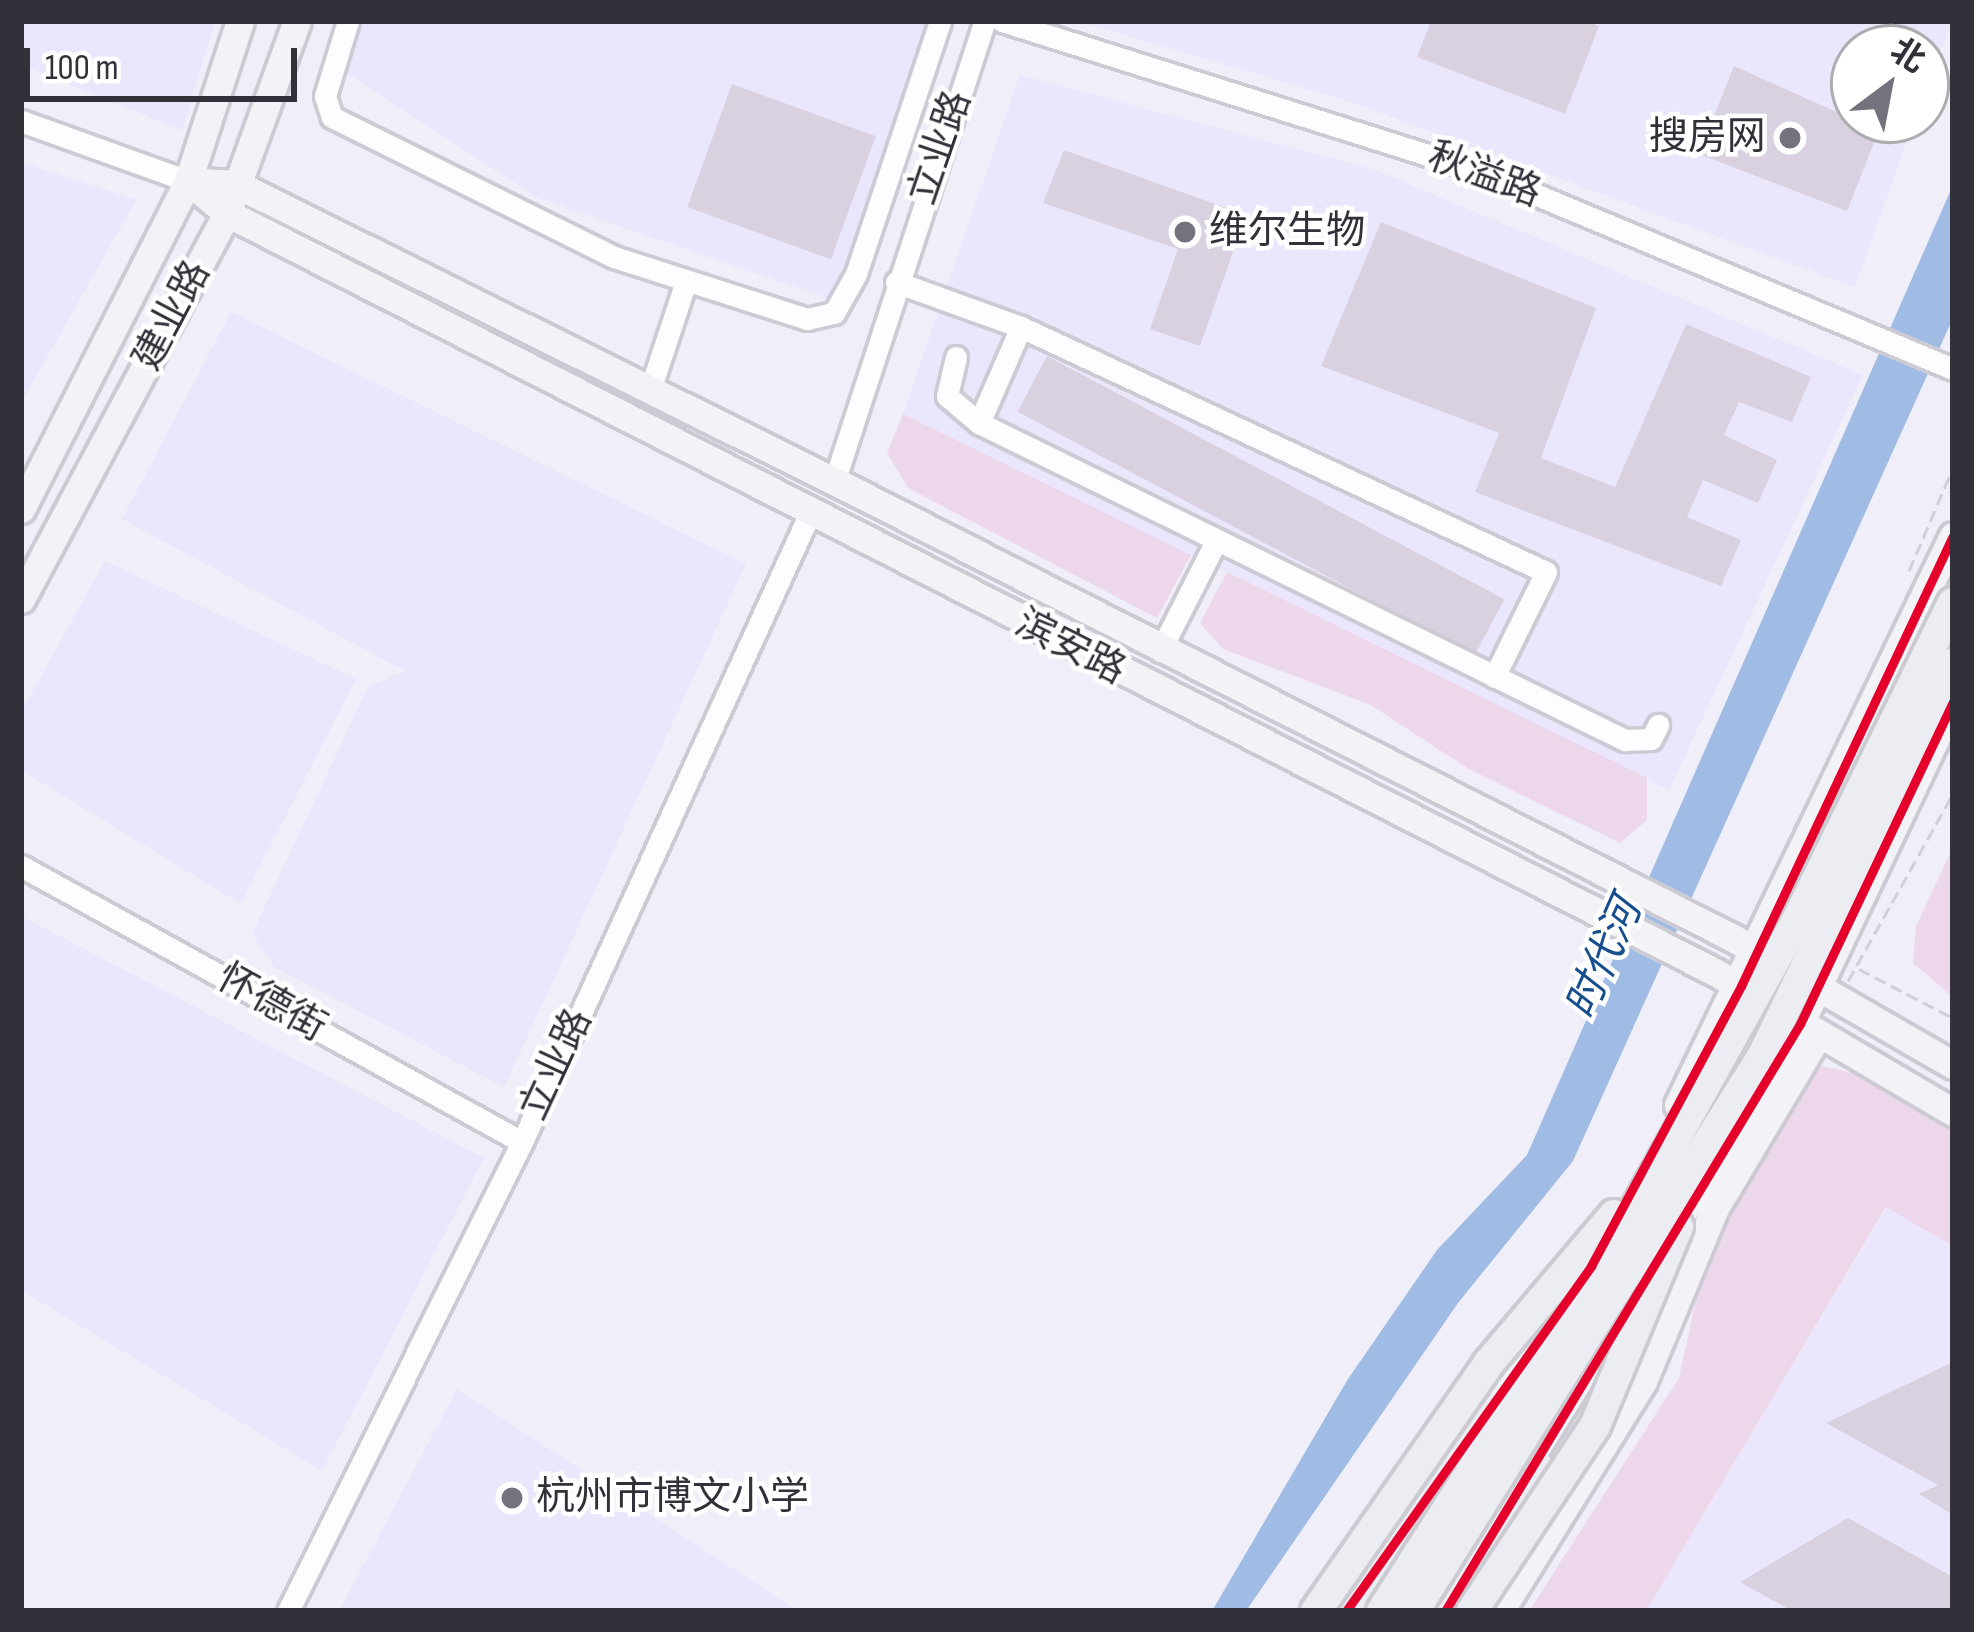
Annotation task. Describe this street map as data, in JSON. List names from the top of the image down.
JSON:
{
  "streets": {
    "main road": ["建业路", "滨安路"],
    "street": ["立业路", "秋溢路", "怀德街"]
  },
  "crossings": [
    ["立业路", "滨安路"],
    ["立业路", "怀德街"],
    ["建业路", "滨安路"]
  ],
  "water": ["时代河"],
  "places": ["搜房网", "维尔生物", "杭州市博文小学"],
  "scale_bar": "100 m",
  "north": "top right"
}
